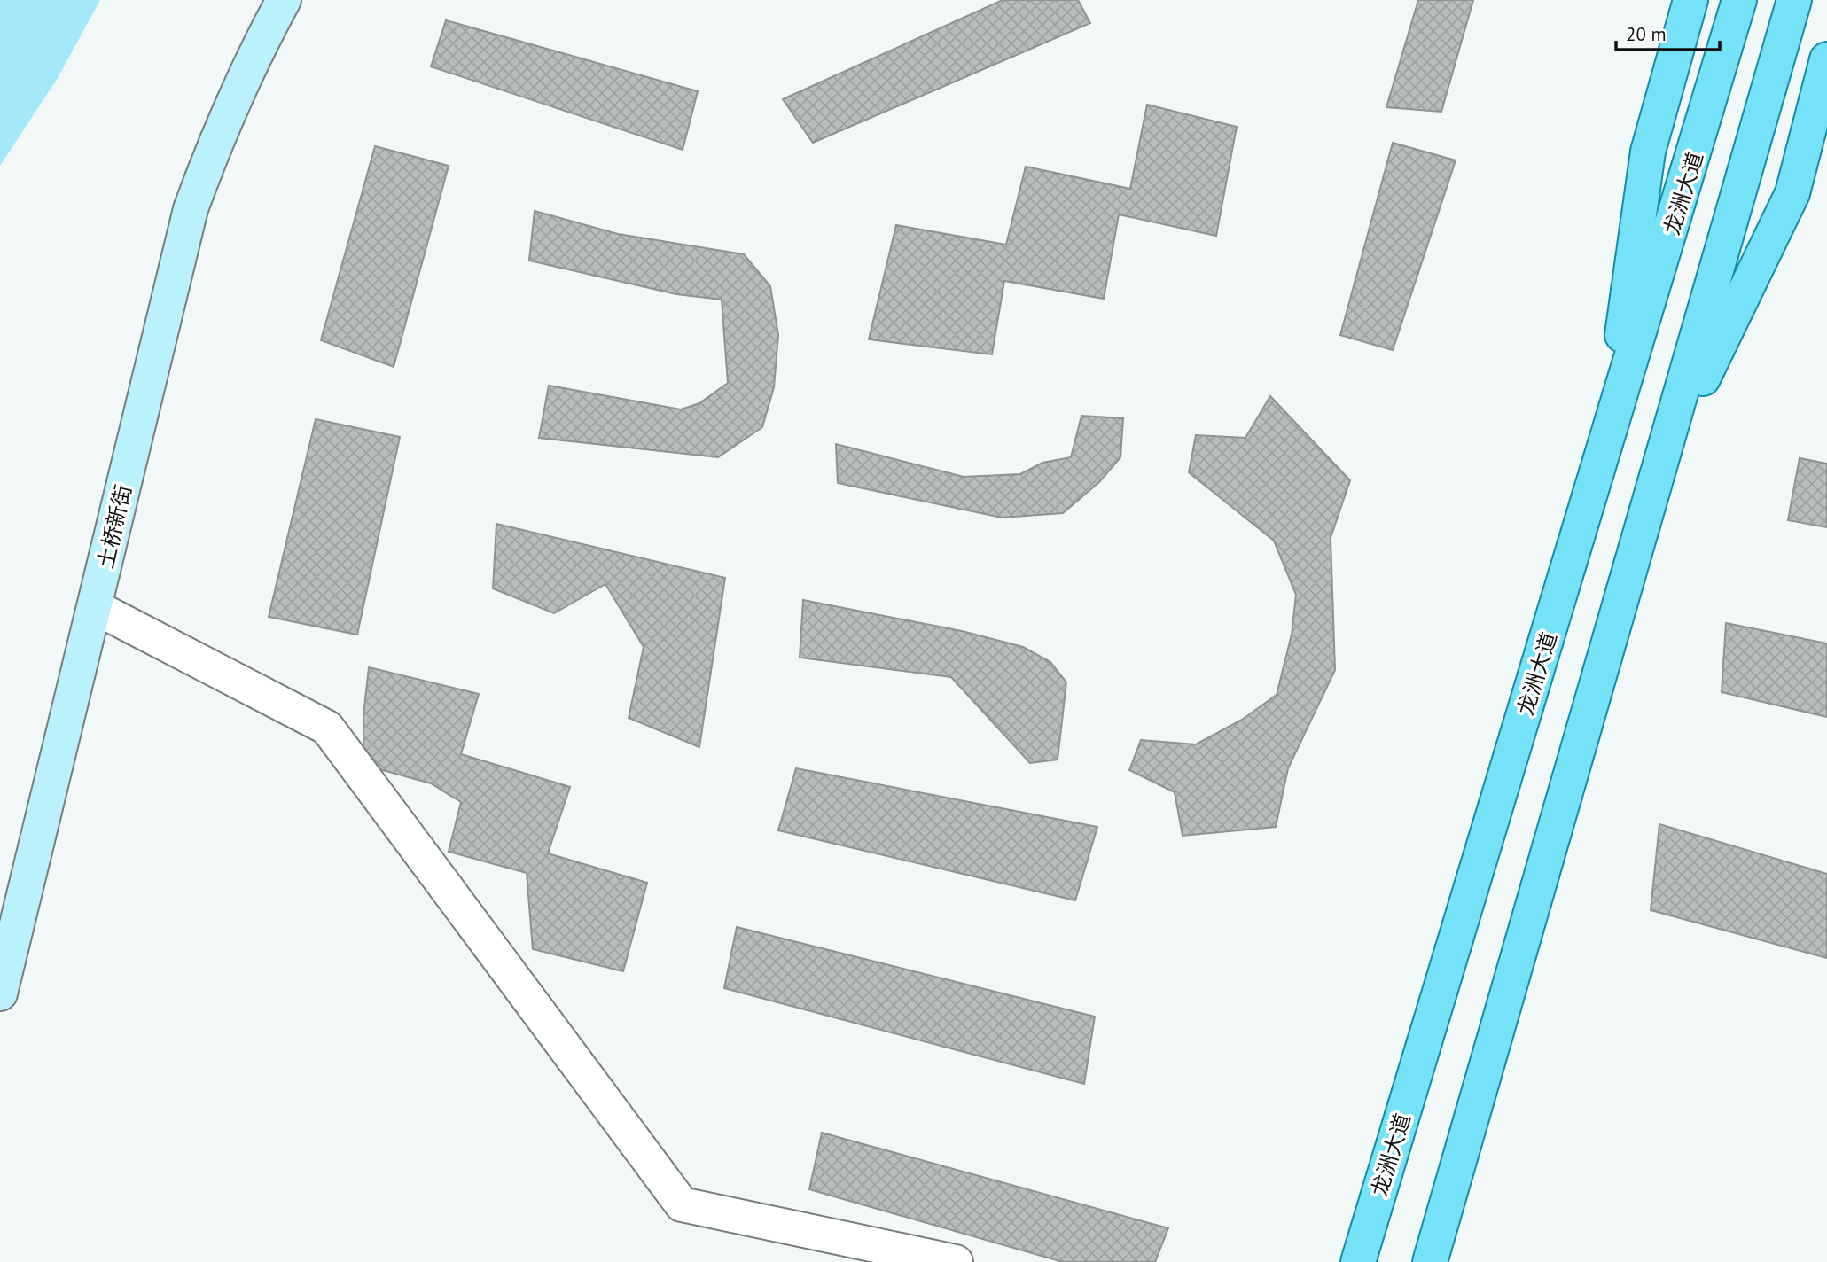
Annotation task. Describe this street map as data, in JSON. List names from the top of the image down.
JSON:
{
  "streets": {
    "main road": ["龙洲大道"],
    "street": ["土桥新街"]
  },
  "scale_bar": "20 m"
}
